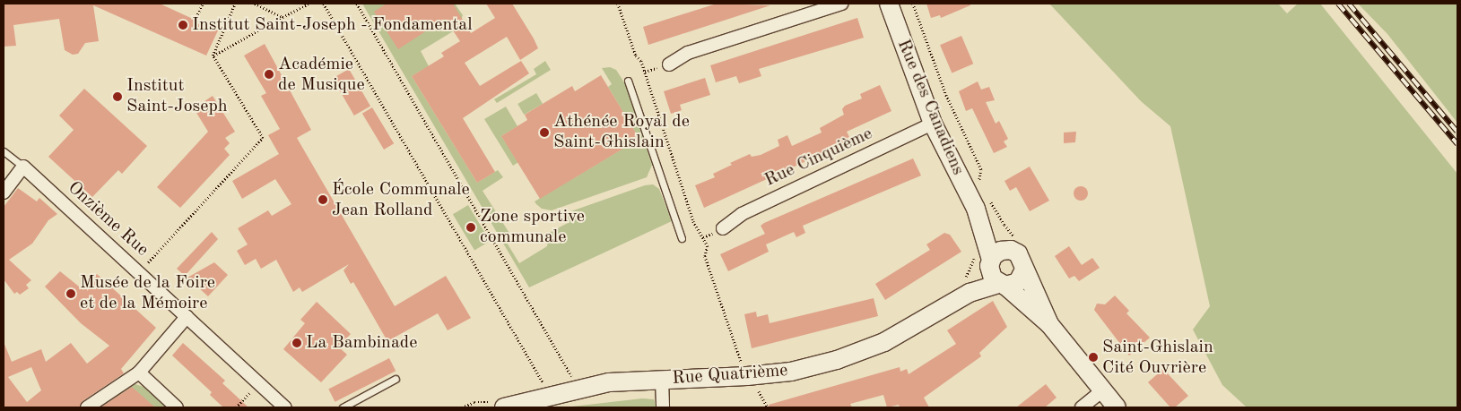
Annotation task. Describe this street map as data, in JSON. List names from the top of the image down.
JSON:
{
  "streets": {
    "street": [
      "Rue des Canadiens",
      "Rue Cinquième",
      "Onzième Rue",
      "Rue Quatrième"
    ]
  },
  "crossings": [
    ["Rue des Canadiens", "Rue Cinquième"],
    ["Rue des Canadiens", "Rue Quatrième"]
  ],
  "places": [
    "Institut Saint-Joseph - Fondamental",
    "Académie de Musique",
    "Institut Saint-Joseph",
    "Athénée Royal de Saint-Ghislain",
    "École Communale Jean Rolland",
    "Zone sportive communale",
    "Musée de la Foire et de la Mémoire",
    "La Bambinade",
    "Saint-Ghislain Cité Ouvrière"
  ]
}
